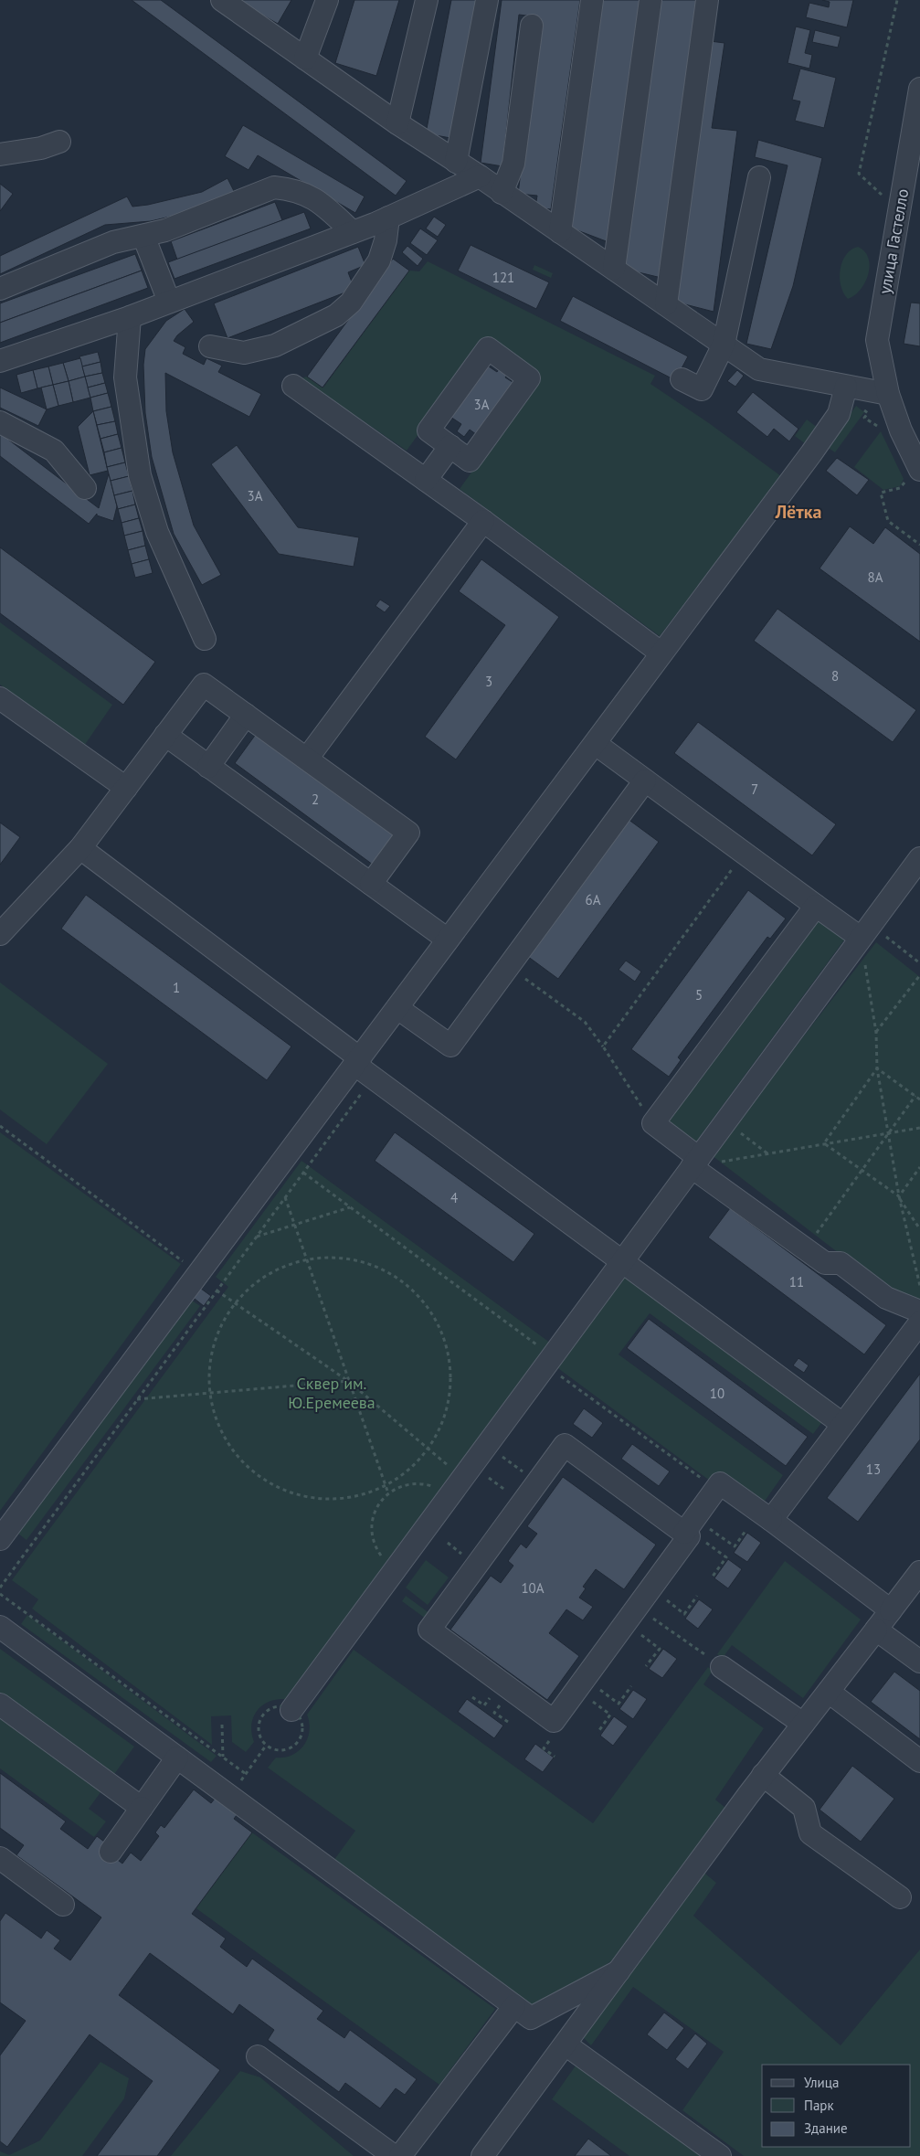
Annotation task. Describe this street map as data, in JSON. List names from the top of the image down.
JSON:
{
  "streets": {
    "street": ["улица Гастелло"]
  },
  "districts": ["Лётка"],
  "parks": ["Сквер им. Ю.Еремеева"],
  "house_numbers": [
    "121",
    "3А",
    "3А",
    "8А",
    "8",
    "3",
    "7",
    "2",
    "6А",
    "1",
    "5",
    "4",
    "11",
    "10",
    "13",
    "10А"
  ],
  "legend": ["Улица", "Парк", "Здание"]
}
